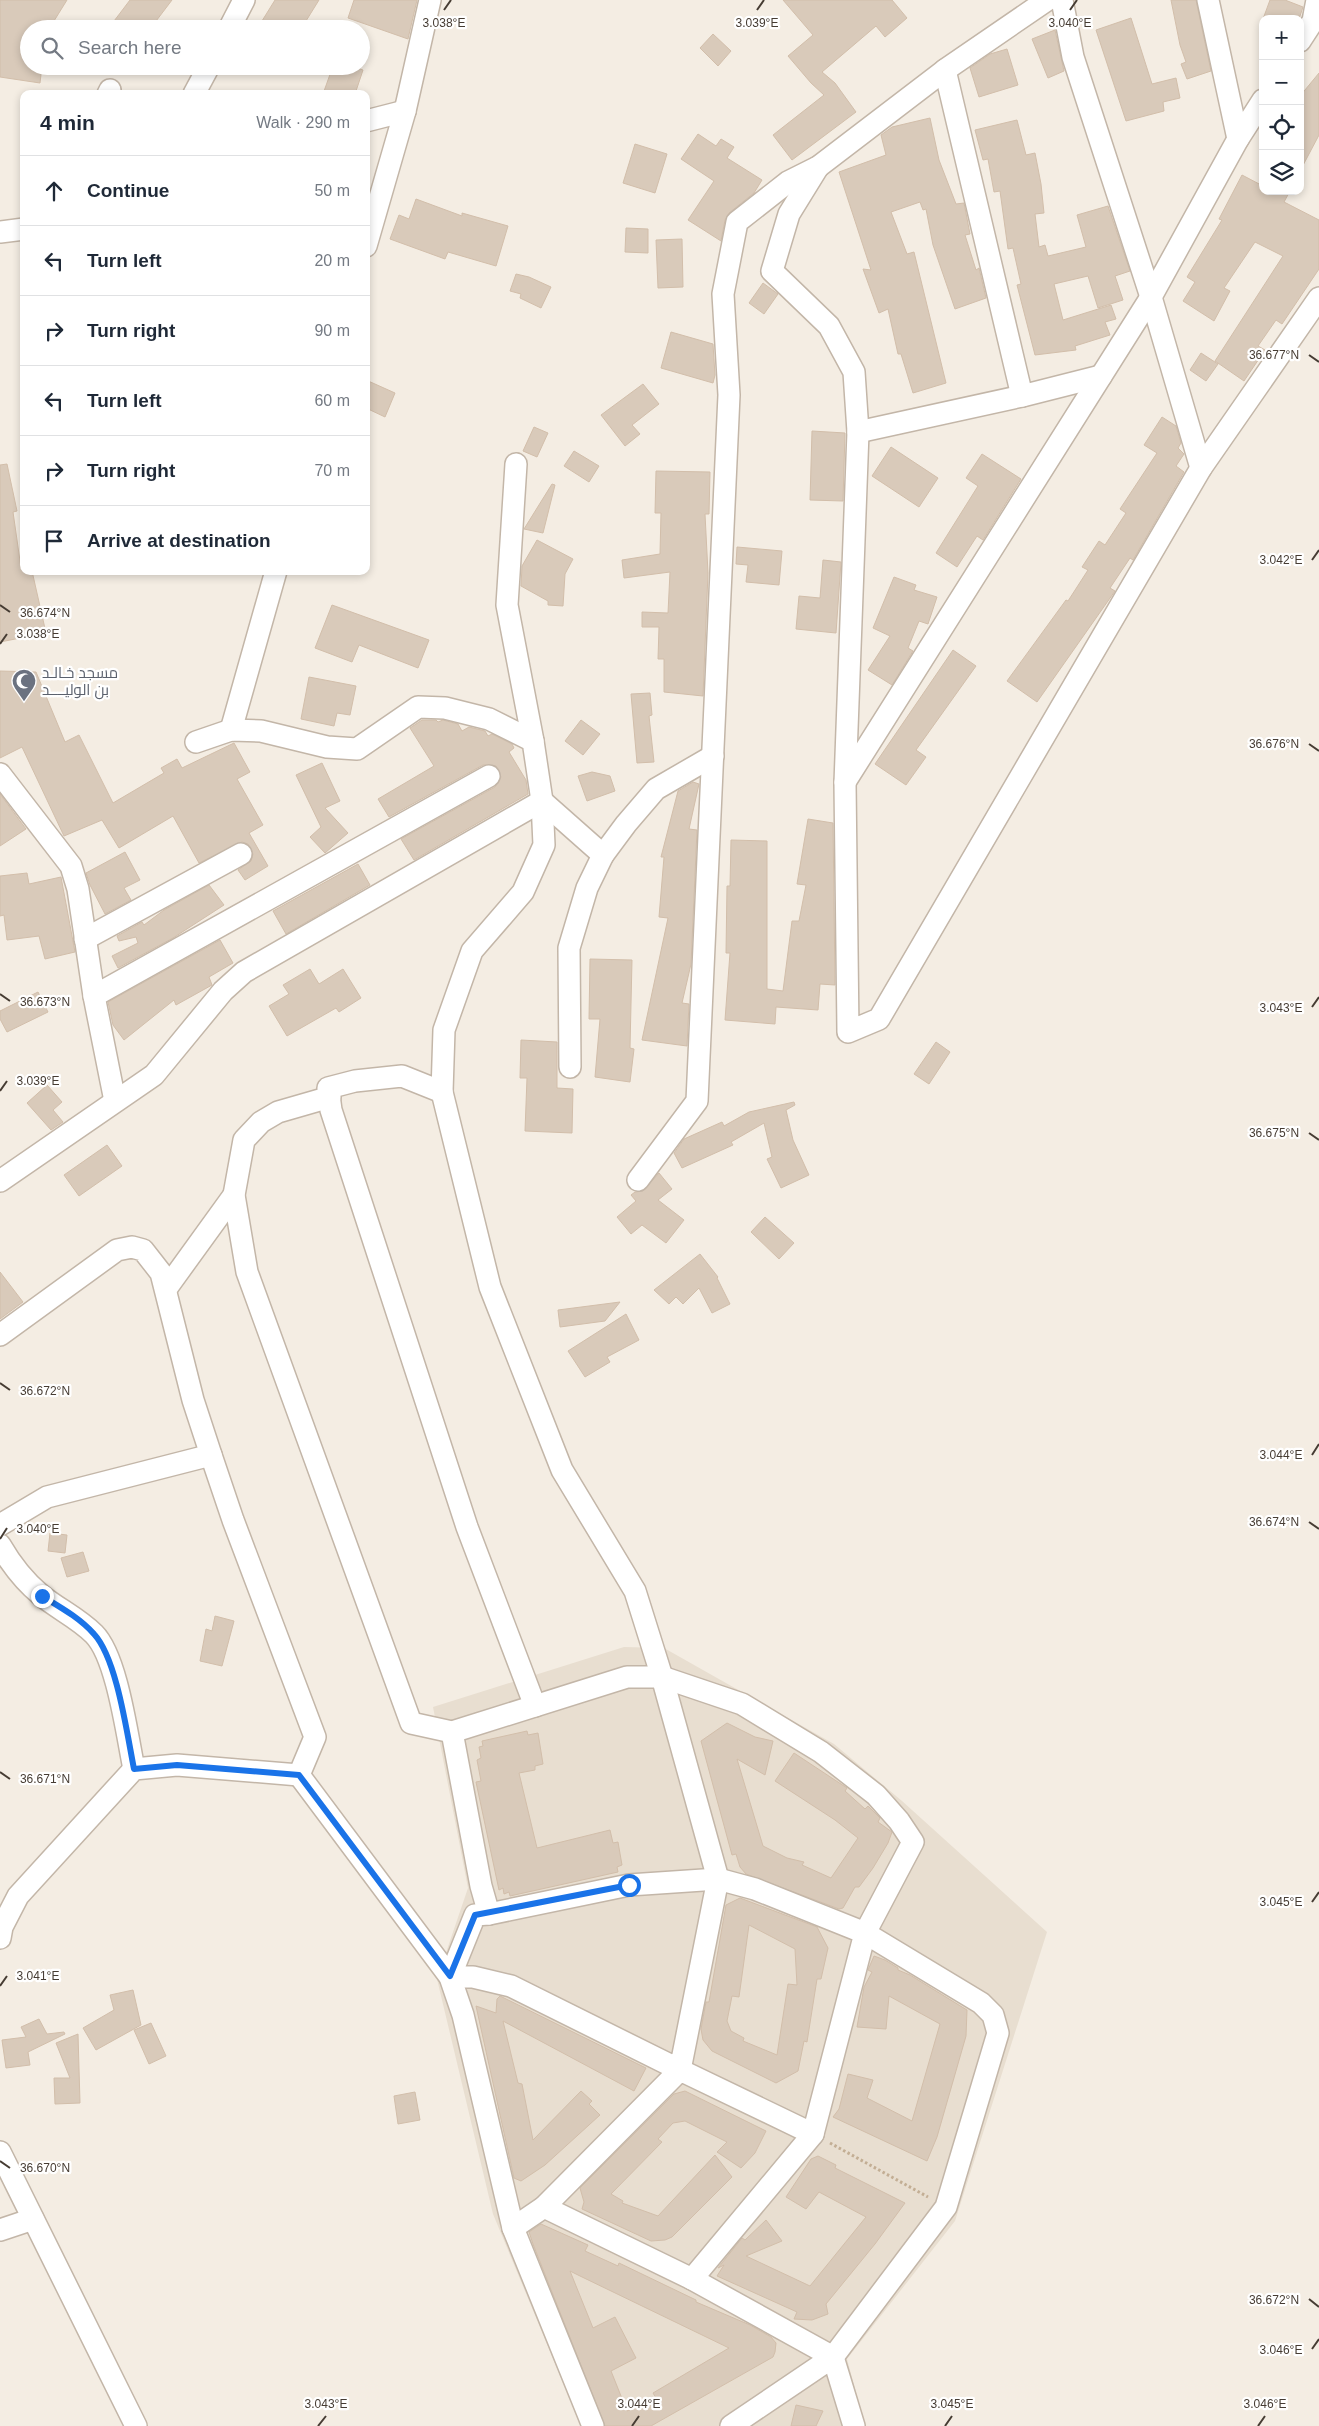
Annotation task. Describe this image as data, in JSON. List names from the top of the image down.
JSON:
{
  "places": {
    "mosque": ["مسجد خـالـد بن الوليــــد"]
  },
  "page": {
    "map_buttons": ["+", "−"],
    "search": "Search here",
    "heading": ["4 min", "Walk · 290 m"],
    "list": [
      ["Continue", "50 m"],
      ["Turn left", "20 m"],
      ["Turn right", "90 m"],
      ["Turn left", "60 m"],
      ["Turn right", "70 m"],
      "Arrive at destination"
    ]
  },
  "coordinates": [
    "3.038°E",
    "3.039°E",
    "3.040°E",
    "36.677°N",
    "3.042°E",
    "36.674°N",
    "36.676°N",
    "36.673°N",
    "3.043°E",
    "36.675°N",
    "36.672°N",
    "3.044°E",
    "36.671°N",
    "3.045°E",
    "3.041°E",
    "36.670°N",
    "3.046°E"
  ]
}
